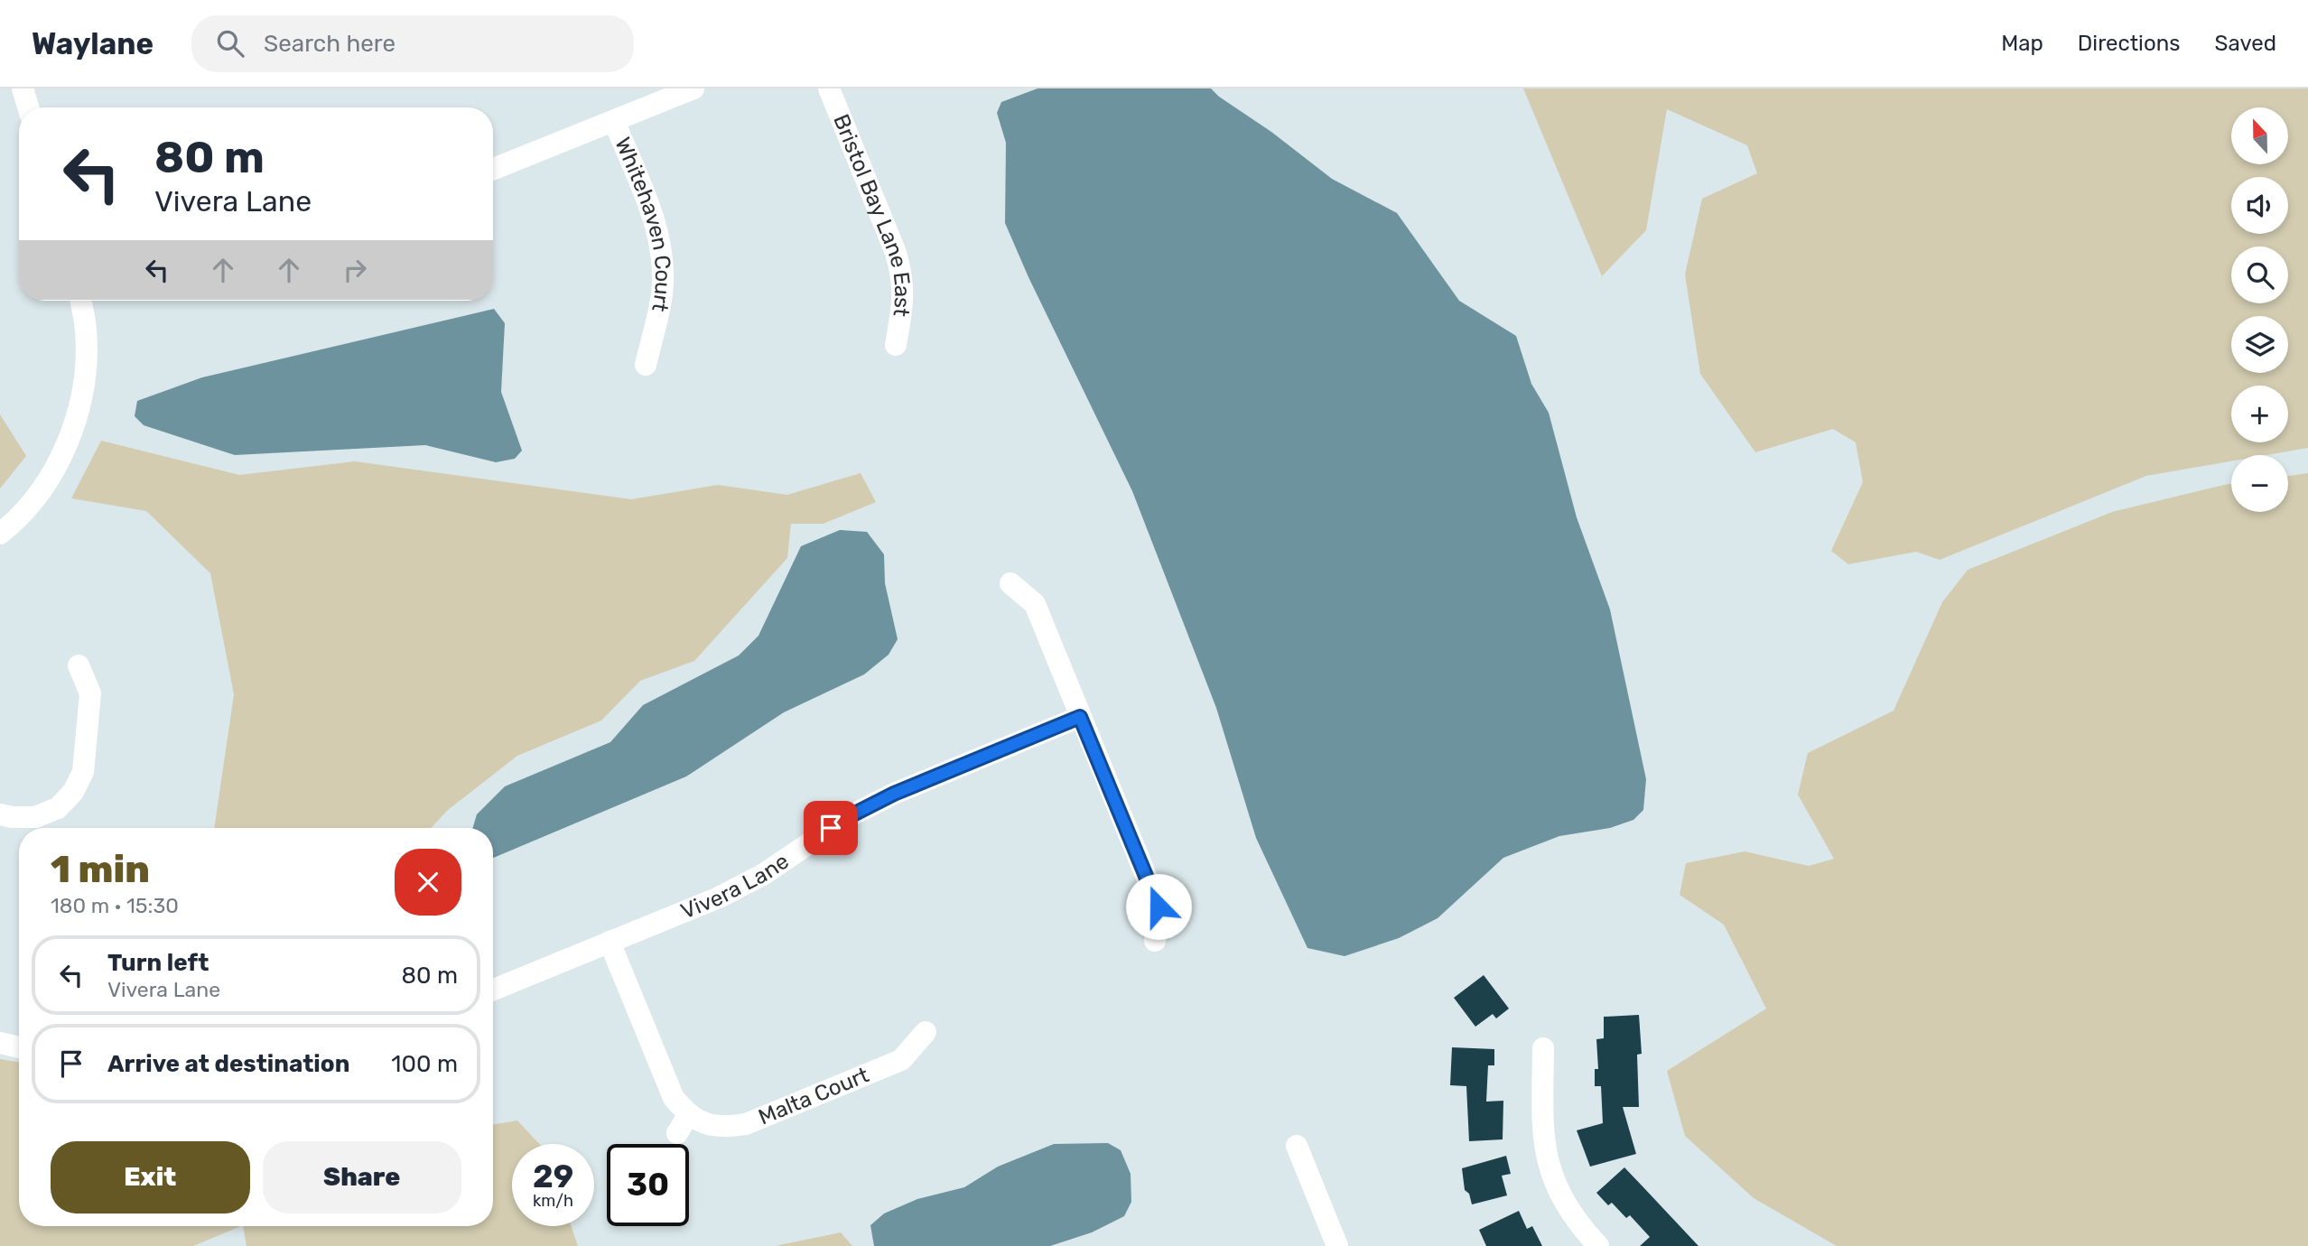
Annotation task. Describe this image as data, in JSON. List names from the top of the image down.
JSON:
{
  "streets": {
    "street": [
      "Bristol Bay Lane East",
      "Whitehaven Court",
      "Vivera Lane",
      "Malta Court"
    ]
  },
  "crossings": [
    ["Vivera Lane", "Malta Court"]
  ],
  "north": "top",
  "page": {
    "header": "Waylane",
    "search": "Search here",
    "nav": ["Map", "Directions", "Saved"],
    "map_buttons": ["+", "−"],
    "turn": ["80 m", "Vivera Lane"],
    "heading": ["1 min", "180 m · 15:30"],
    "list": [
      {
        "name": "Turn left",
        "note": "Vivera Lane",
        "value": "80 m"
      },
      {
        "name": "Arrive at destination",
        "value": "100 m"
      }
    ],
    "buttons": ["Exit", "Share"],
    "speed": "29 km/h",
    "limit": "30"
  }
}
